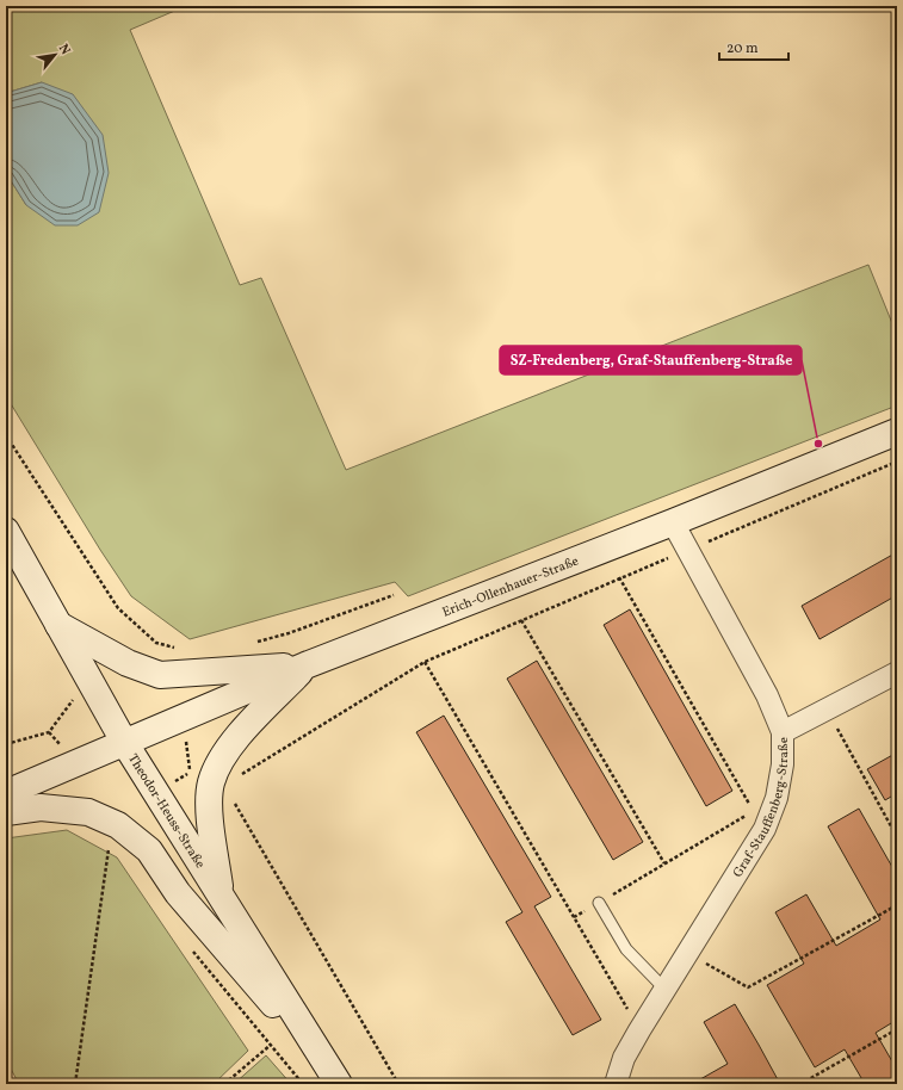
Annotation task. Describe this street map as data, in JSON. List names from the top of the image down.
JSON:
{
  "streets": {
    "street": ["Erich-Ollenhauer-Straße", "Graf-Stauffenberg-Straße", "Theodor-Heuss-Straße"]
  },
  "crossings": [
    ["Erich-Ollenhauer-Straße", "Graf-Stauffenberg-Straße"],
    ["Erich-Ollenhauer-Straße", "Theodor-Heuss-Straße"]
  ],
  "places": ["SZ-Fredenberg, Graf-Stauffenberg-Straße"],
  "scale_bar": "20 m",
  "north": "top right"
}
